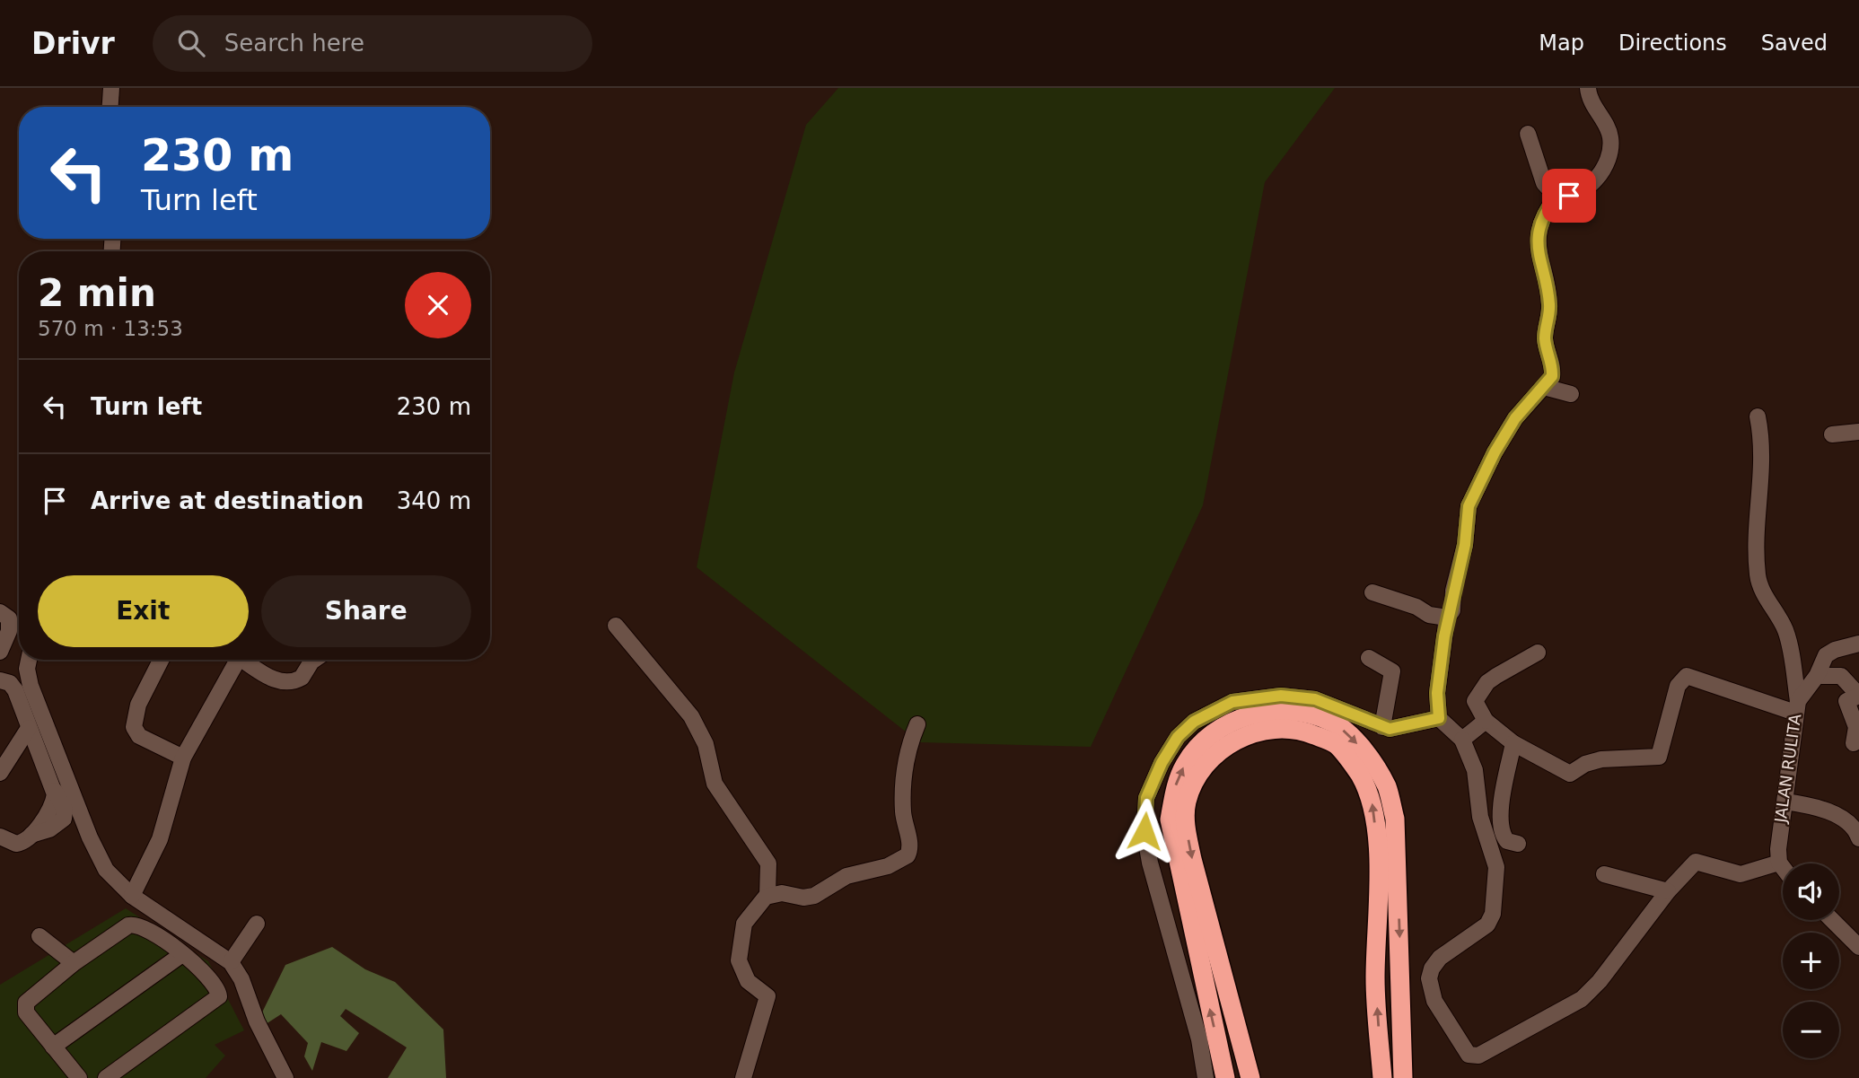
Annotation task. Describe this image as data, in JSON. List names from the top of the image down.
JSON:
{
  "streets": {
    "street": ["JALAN RULITA"]
  },
  "page": {
    "header": "Drivr",
    "search": "Search here",
    "nav": ["Map", "Directions", "Saved"],
    "turn": ["230 m", "Turn left"],
    "heading": ["2 min", "570 m · 13:53"],
    "list": [
      {
        "name": "Turn left",
        "value": "230 m"
      },
      {
        "name": "Arrive at destination",
        "value": "340 m"
      }
    ],
    "buttons": ["Exit", "Share"],
    "map_buttons": ["+", "−"]
  }
}
